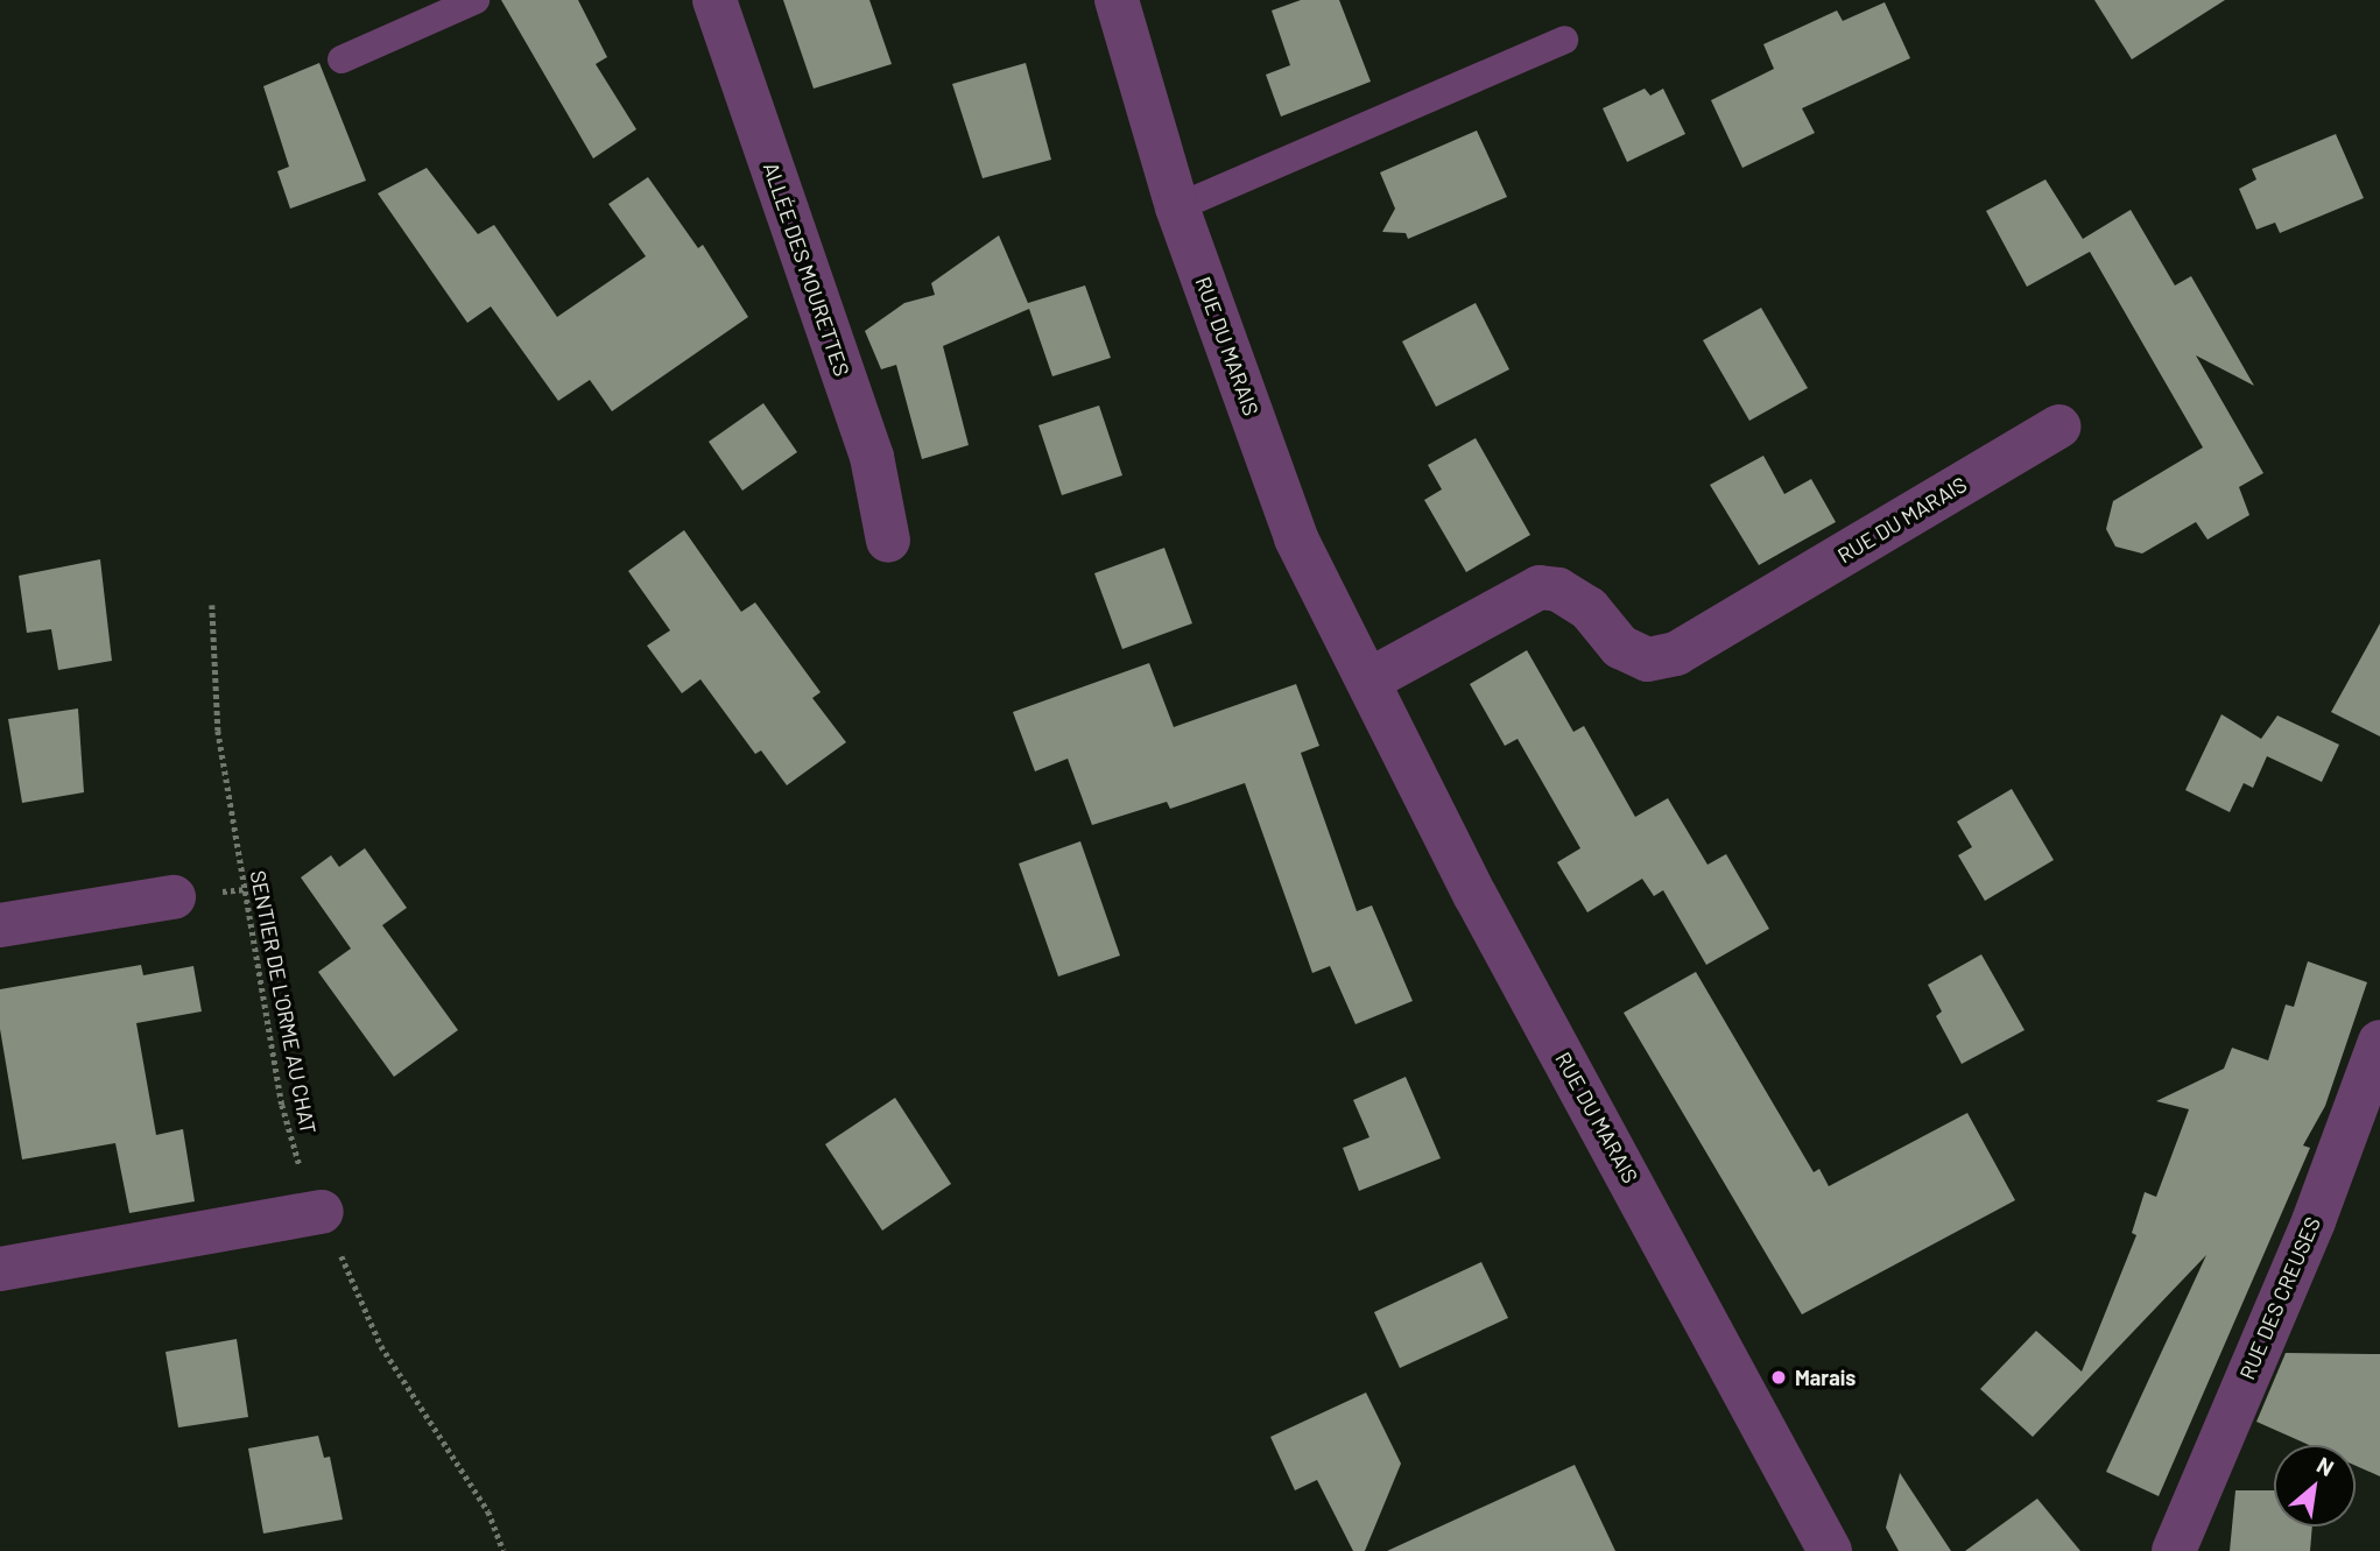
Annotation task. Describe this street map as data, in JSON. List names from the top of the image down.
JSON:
{
  "streets": {
    "street": ["ALLÉE DES MOURETTES", "RUE DU MARAIS", "RUE DES CREUSES"],
    "path": ["SENTIER DE L'ORME AU CHAT"]
  },
  "places": ["Marais"],
  "north": "top right"
}
